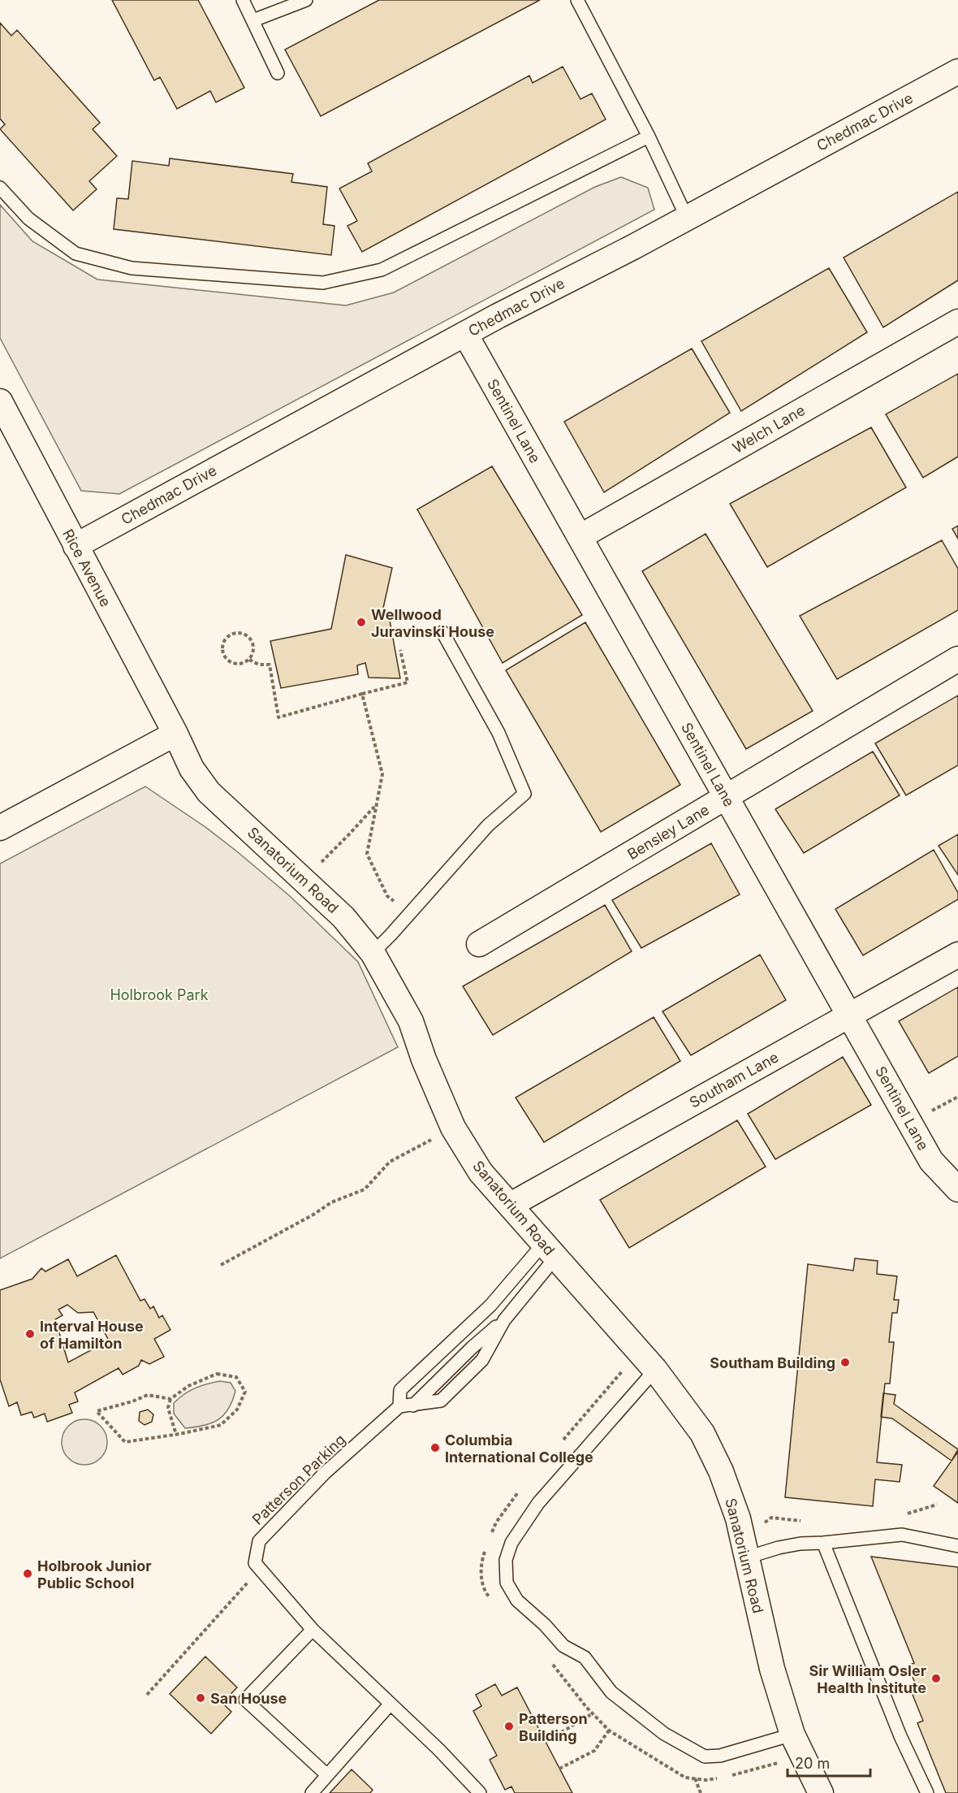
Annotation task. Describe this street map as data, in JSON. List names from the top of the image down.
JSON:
{
  "streets": {
    "street": [
      "Chedmac Drive",
      "Sentinel Lane",
      "Welch Lane",
      "Rice Avenue",
      "Bensley Lane",
      "Sanatorium Road",
      "Southam Lane"
    ],
    "lane": ["Patterson Parking"]
  },
  "crossings": [
    ["Chedmac Drive", "Sentinel Lane"],
    ["Chedmac Drive", "Rice Avenue"],
    ["Sentinel Lane", "Welch Lane"],
    ["Sentinel Lane", "Bensley Lane"],
    ["Sentinel Lane", "Southam Lane"],
    ["Rice Avenue", "Sanatorium Road"],
    ["Sanatorium Road", "Southam Lane"]
  ],
  "parks": ["Holbrook Park"],
  "places": [
    "Wellwood Juravinski House",
    "Interval House of Hamilton",
    "Southam Building",
    "Columbia International College",
    "Holbrook Junior Public School",
    "Sir William Osler Health Institute",
    "San House",
    "Patterson Building"
  ],
  "scale_bar": "20 m"
}
